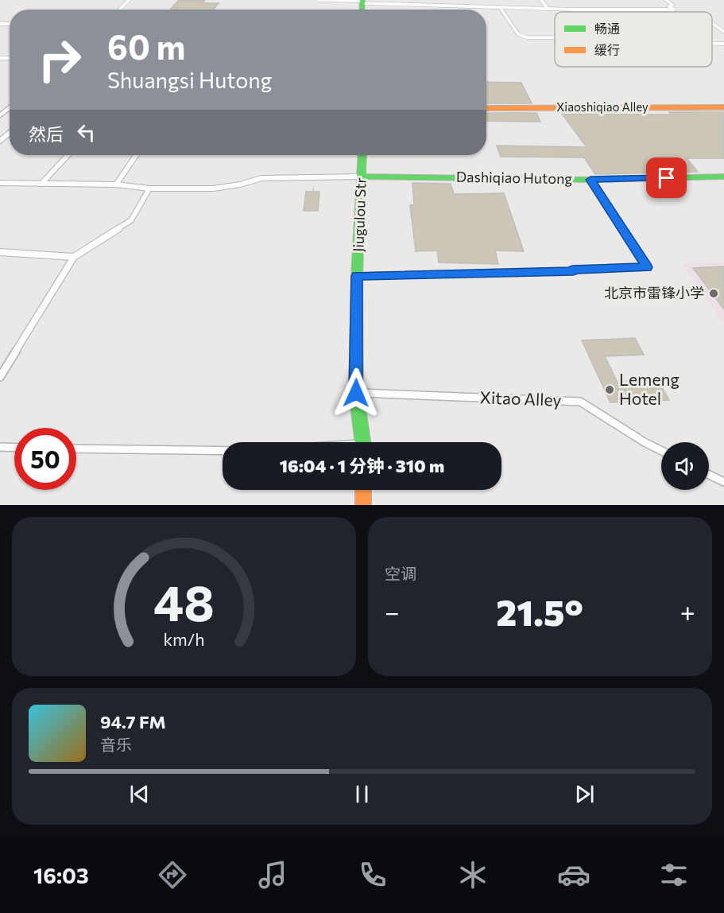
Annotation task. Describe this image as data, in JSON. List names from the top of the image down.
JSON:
{
  "streets": {
    "street": ["Xiaoshiqiao Alley", "Dashiqiao Hutong", "Jiugulou Str"],
    "lane": ["Xitao Alley"]
  },
  "crossings": [
    ["Dashiqiao Hutong", "Jiugulou Str"],
    ["Jiugulou Str", "Xitao Alley"]
  ],
  "places": ["北京市雷锋小学", "Lemeng Hotel"],
  "legend": ["畅通", "缓行"],
  "page": {
    "turn": ["60 m", "Shuangsi Hutong"],
    "then": "然后",
    "limit": "50",
    "trip": "16:04 · 1 分钟 · 310 m",
    "tile": "空调",
    "heat": ["−", "21.5°", "+"],
    "song": ["94.7 FM", "音乐"],
    "tabs": "16:03",
    "gauge": ["48", "km/h"]
  }
}
